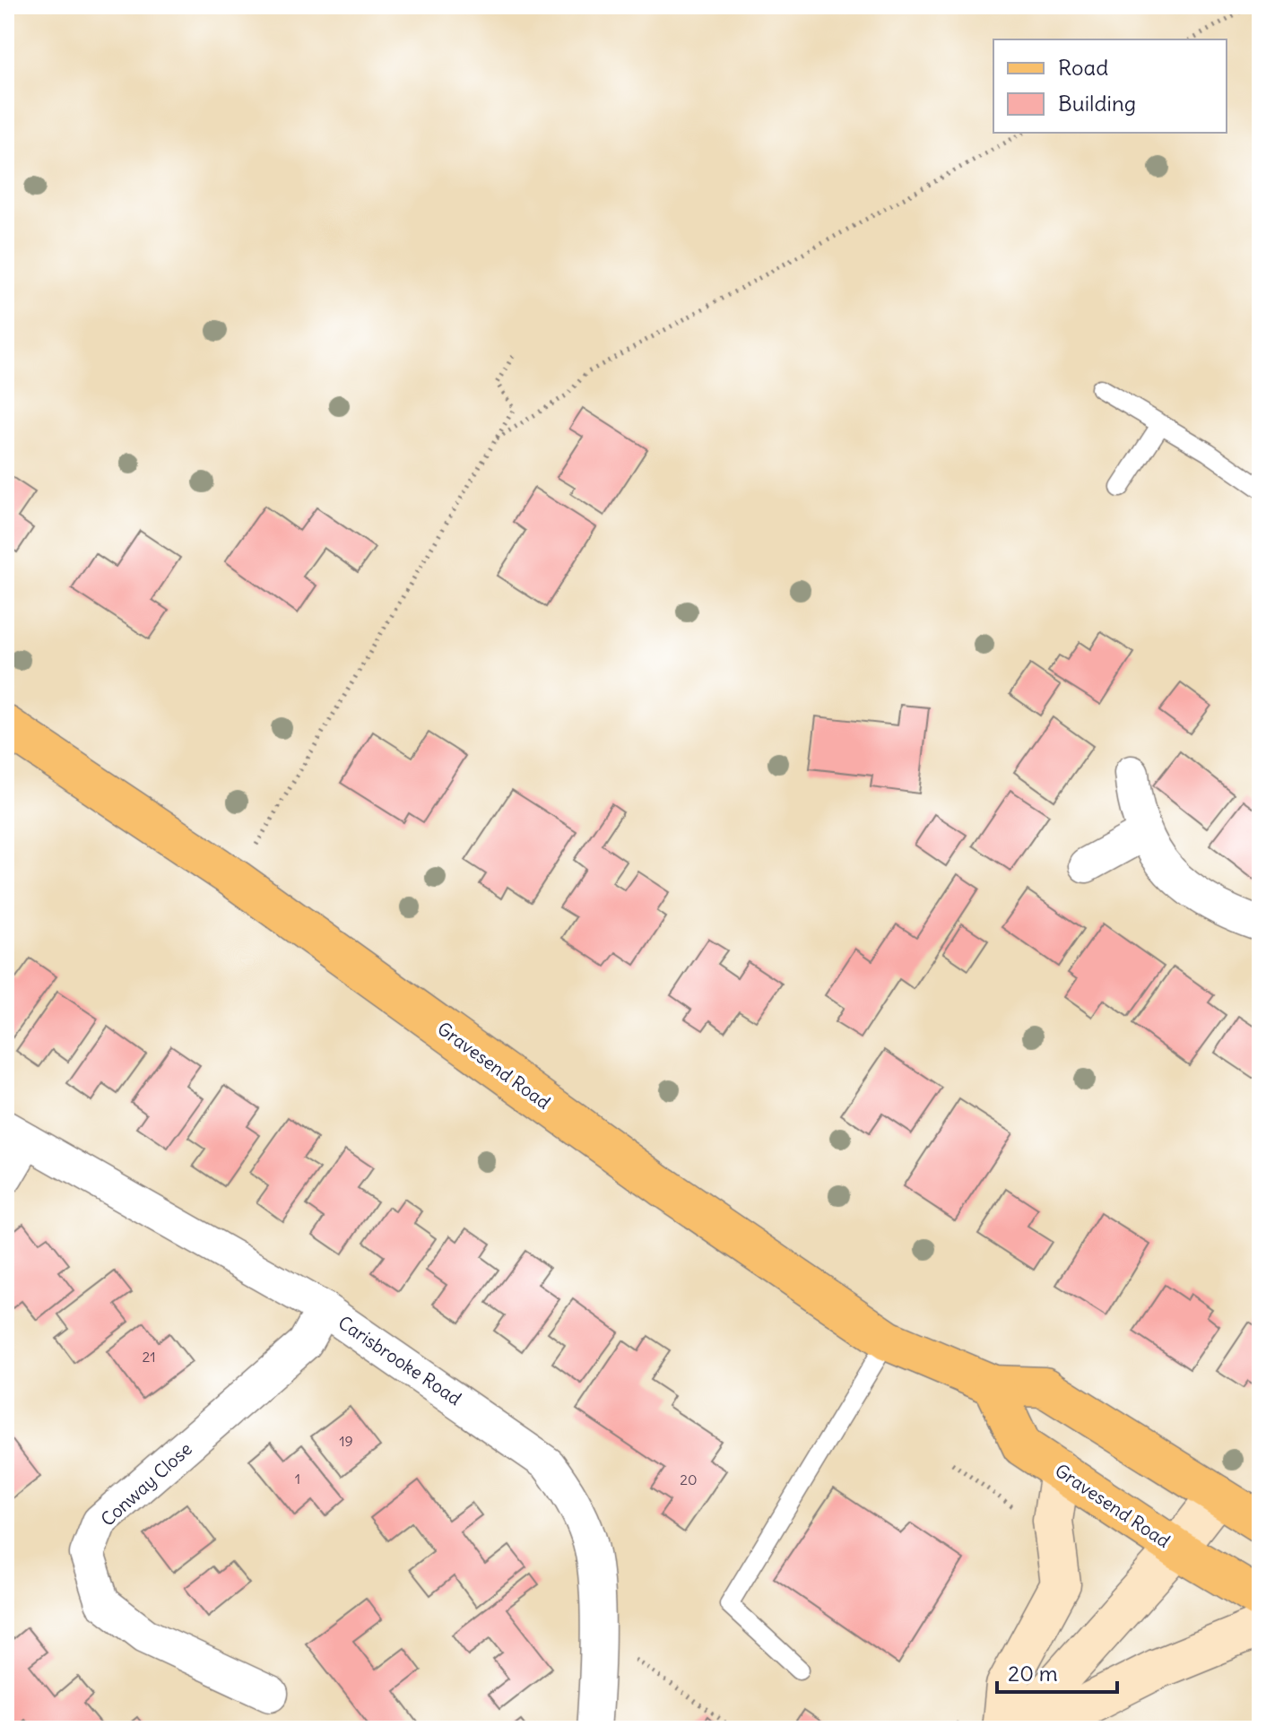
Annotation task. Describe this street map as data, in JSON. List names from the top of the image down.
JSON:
{
  "streets": {
    "main road": ["Gravesend Road"],
    "street": ["Carisbrooke Road", "Conway Close"]
  },
  "crossings": [
    ["Carisbrooke Road", "Conway Close"]
  ],
  "house_numbers": [
    "21",
    "19",
    "1",
    "20"
  ],
  "legend": ["Road", "Building"],
  "scale_bar": "20 m"
}
